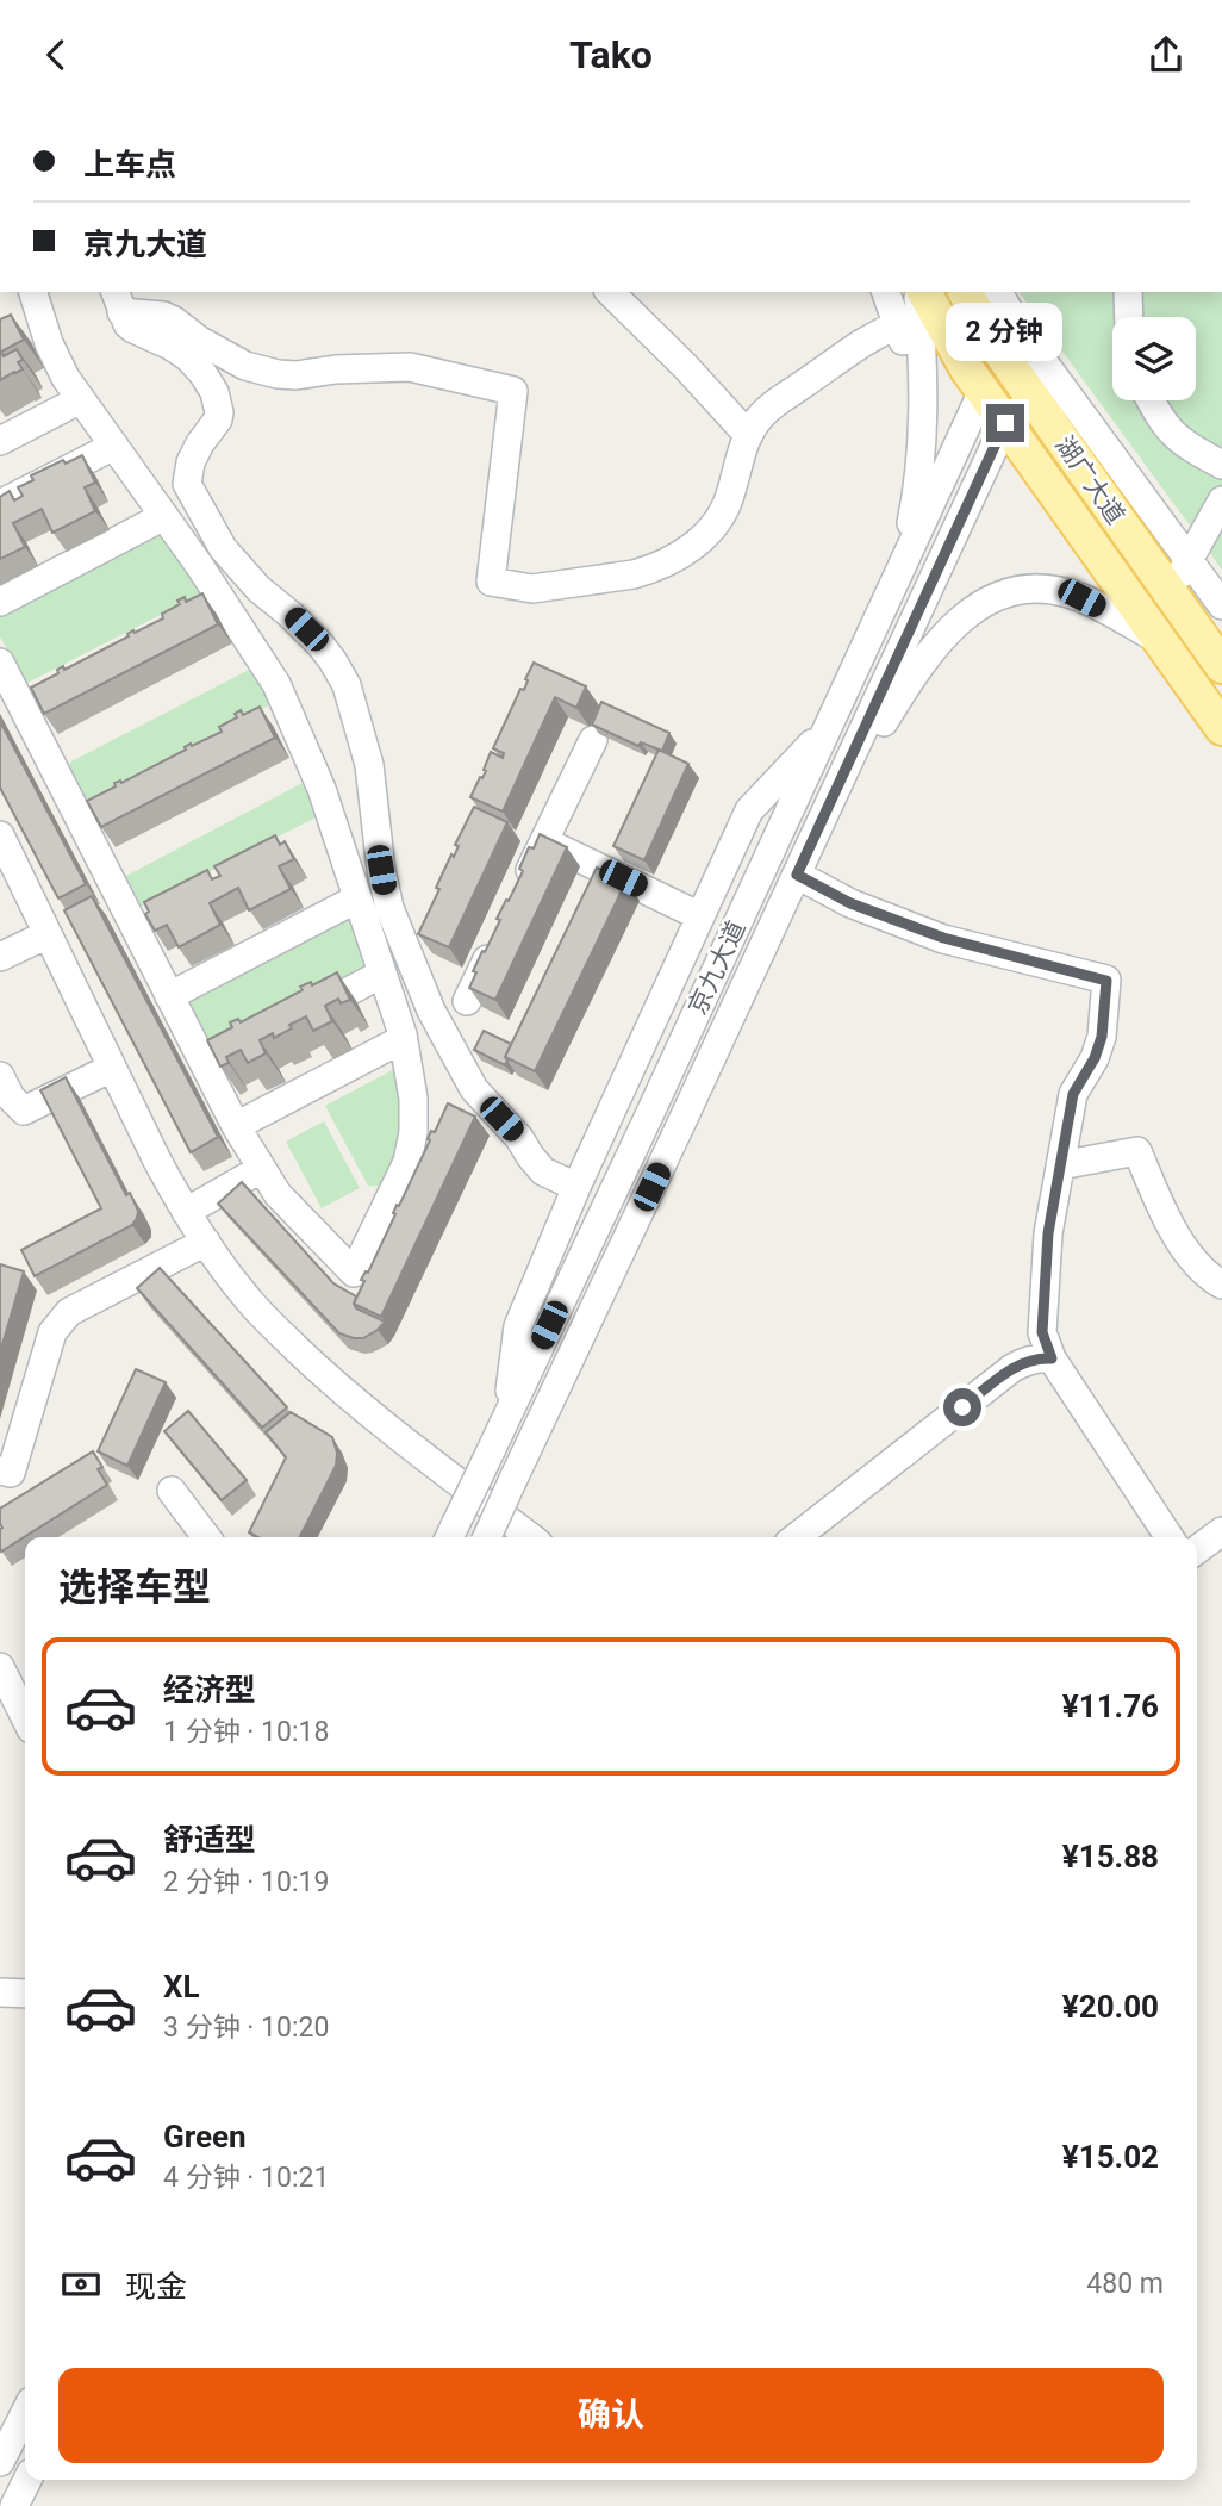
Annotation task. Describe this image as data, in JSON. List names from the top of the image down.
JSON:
{
  "streets": {
    "main road": ["湖广大道"],
    "street": ["京九大道"]
  },
  "crossings": [
    ["湖广大道", "京九大道"]
  ],
  "page": {
    "header": "Tako",
    "banner": ["上车点", "京九大道"],
    "bubble": "2 分钟",
    "heading": "选择车型",
    "list": [
      {
        "name": "经济型",
        "note": "1 分钟 · 10:18",
        "value": "¥11.76"
      },
      {
        "name": "舒适型",
        "note": "2 分钟 · 10:19",
        "value": "¥15.88"
      },
      {
        "name": "XL",
        "note": "3 分钟 · 10:20",
        "value": "¥20.00"
      },
      {
        "name": "Green",
        "note": "4 分钟 · 10:21",
        "value": "¥15.02"
      }
    ],
    "pay": ["现金", "480 m"],
    "buttons": "确认"
  }
}
